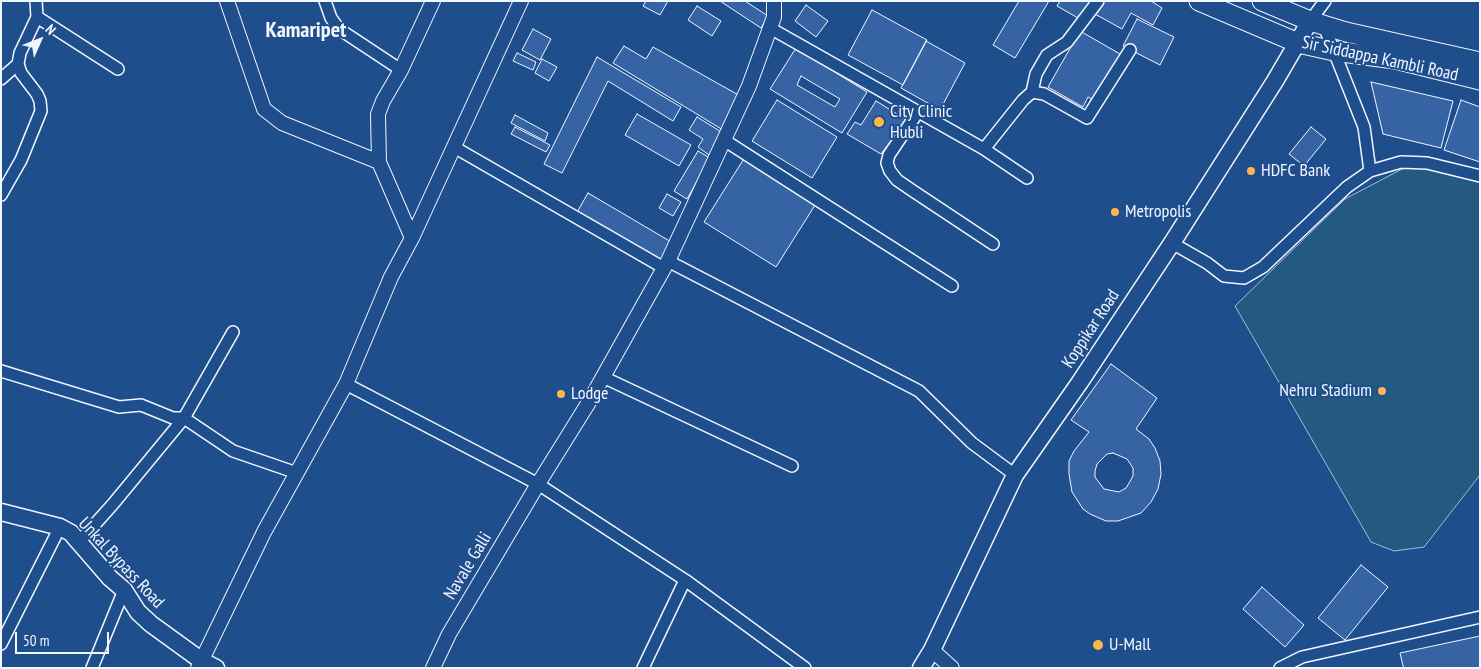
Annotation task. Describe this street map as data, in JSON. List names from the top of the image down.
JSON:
{
  "streets": {
    "highway": ["Sir Siddappa Kambli Road"],
    "main road": ["Koppikar Road", "Unkal Bypass Road"],
    "street": ["Navale Galli"]
  },
  "crossings": [
    ["Sir Siddappa Kambli Road", "Koppikar Road"]
  ],
  "districts": ["Kamaripet"],
  "places": [
    "City Clinic Hubli",
    "HDFC Bank",
    "Metropolis",
    "Nehru Stadium",
    "Lodge",
    "U-Mall"
  ],
  "scale_bar": "50 m",
  "north": "top right"
}
